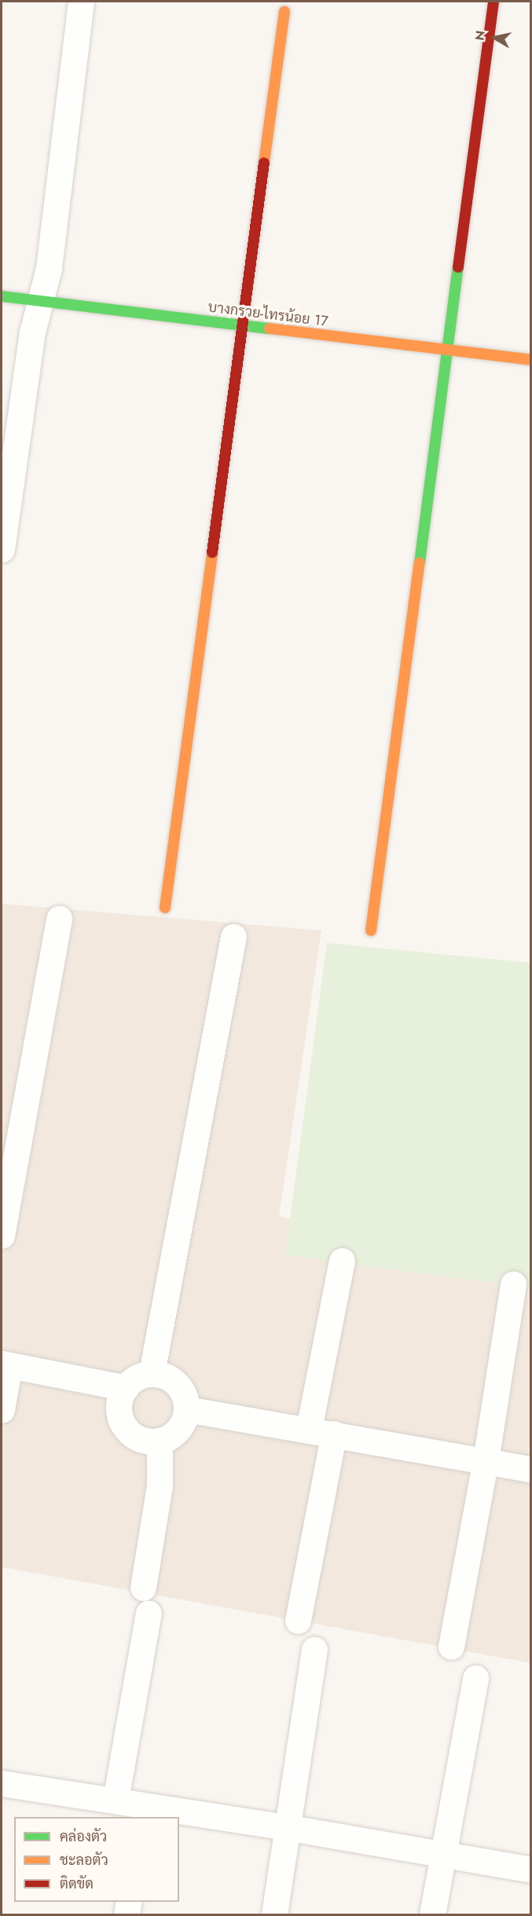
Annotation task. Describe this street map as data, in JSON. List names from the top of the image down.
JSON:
{
  "streets": {
    "street": ["บางกรวย-ไทรน้อย 17"]
  },
  "legend": ["คล่องตัว", "ชะลอตัว", "ติดขัด"],
  "north": "left"
}
